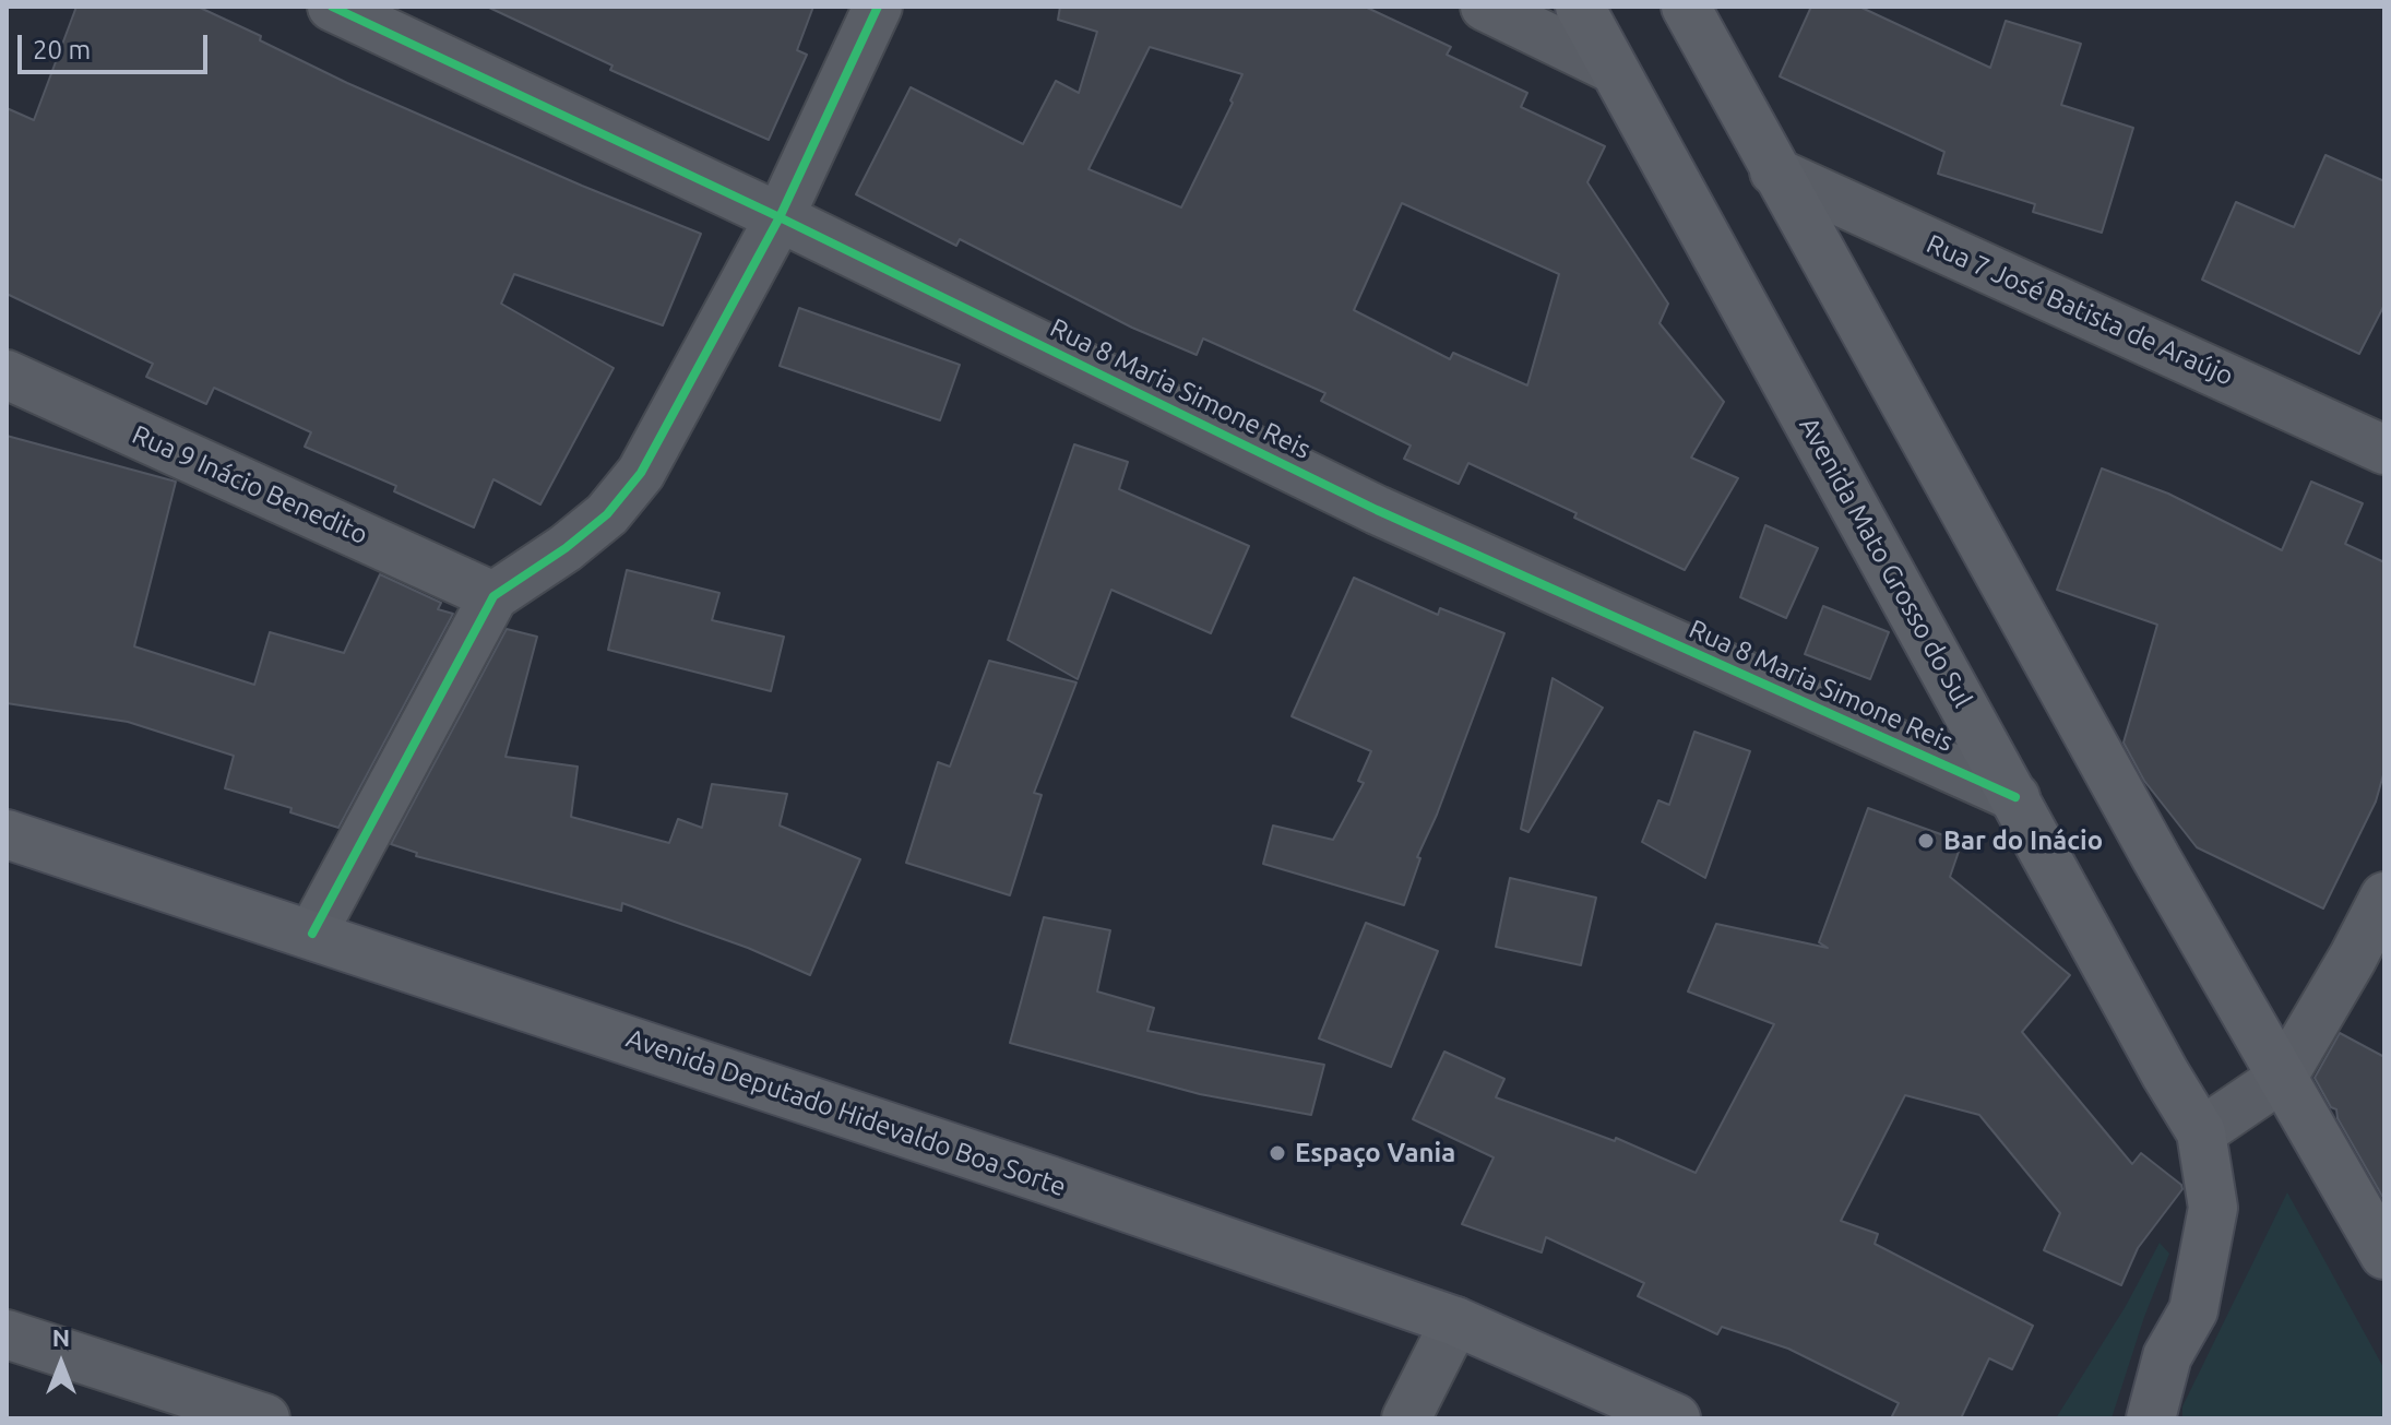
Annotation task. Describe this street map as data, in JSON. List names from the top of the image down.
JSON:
{
  "streets": {
    "main road": ["Avenida Mato Grosso do Sul", "Avenida Deputado Hidevaldo Boa Sorte"],
    "street": ["Rua 7 José Batista de Araújo", "Rua 8 Maria Simone Reis", "Rua 9 Inácio Benedito"]
  },
  "crossings": [
    ["Rua 8 Maria Simone Reis", "Avenida Mato Grosso do Sul"]
  ],
  "places": ["Bar do Inácio", "Espaço Vania"],
  "scale_bar": "20 m",
  "north": "top"
}
